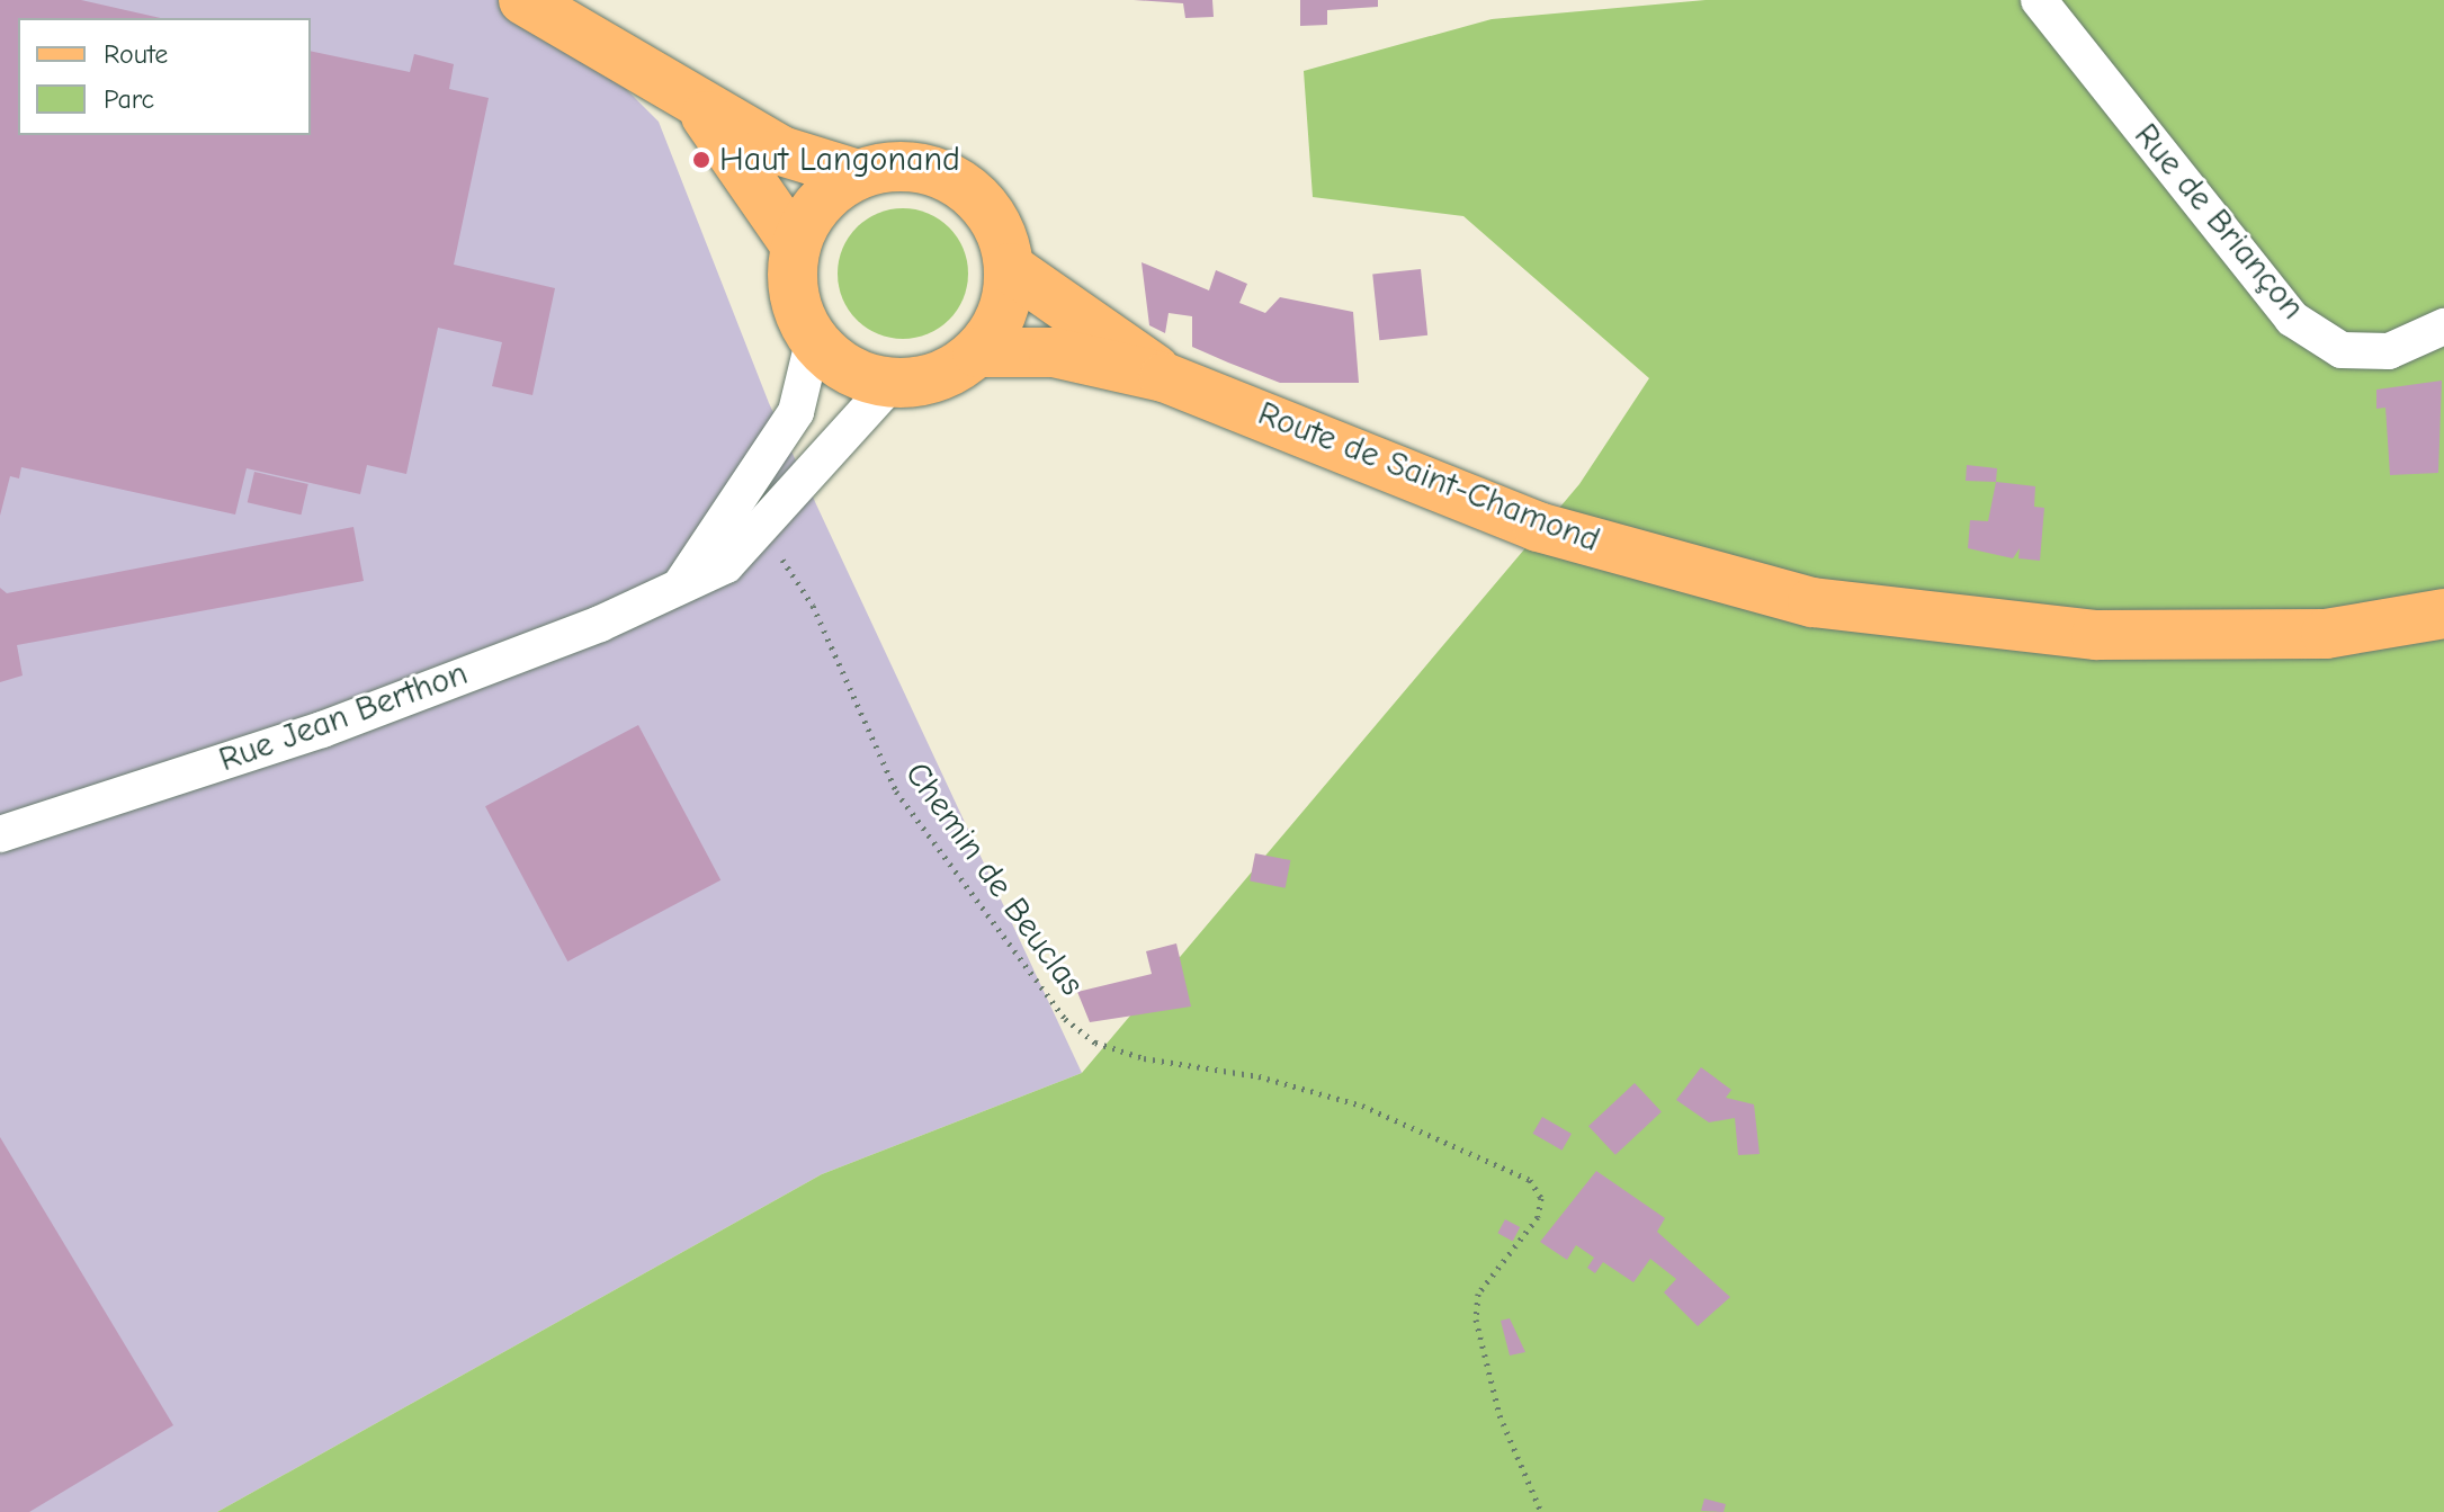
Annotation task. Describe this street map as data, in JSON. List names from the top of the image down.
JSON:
{
  "streets": {
    "main road": ["Route de Saint-Chamond"],
    "street": ["Rue de Briançon", "Rue Jean Berthon"],
    "path": ["Chemin de Beuclas"]
  },
  "crossings": [
    ["Rue Jean Berthon", "Chemin de Beuclas"]
  ],
  "places": ["Haut Langonand"],
  "legend": ["Route", "Parc"]
}
